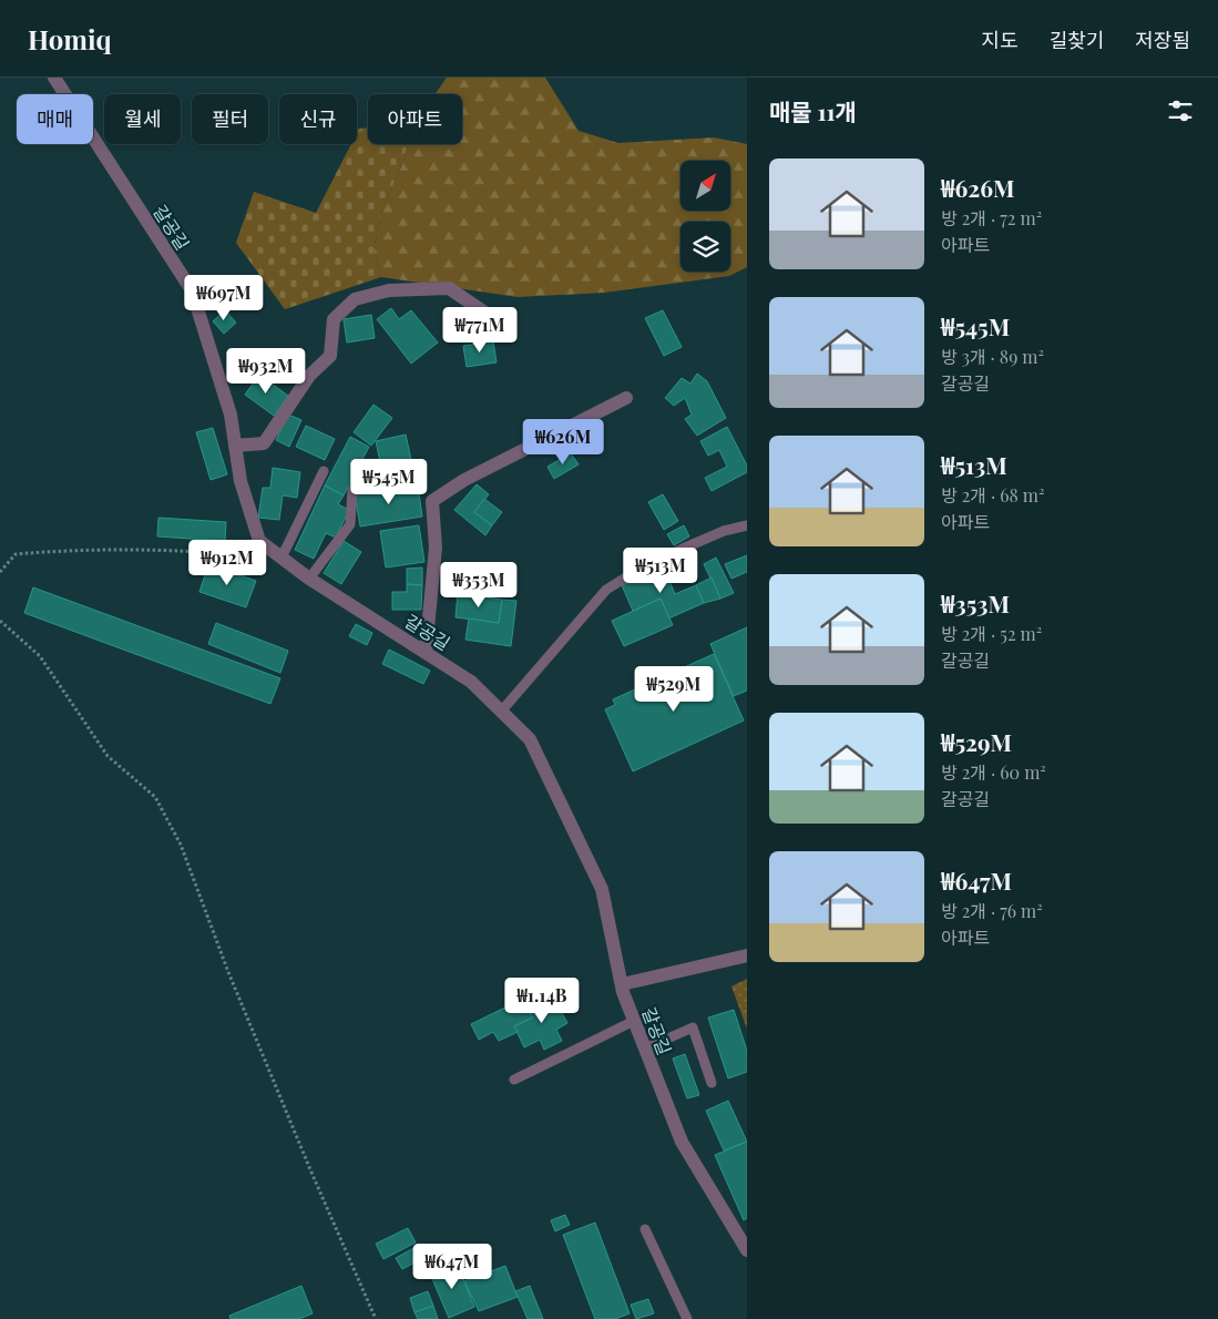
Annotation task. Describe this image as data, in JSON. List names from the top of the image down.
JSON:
{
  "streets": {
    "street": ["갈공길"]
  },
  "north": "top right",
  "page": {
    "header": "Homiq",
    "nav": ["지도", "길찾기", "저장됨"],
    "heading": "매물 11개",
    "chip": [
      "매매",
      "월세",
      "필터",
      "신규",
      "아파트"
    ],
    "list": [
      {
        "name": "₩626M",
        "note": "방 2개 · 72 m² · 아파트"
      },
      {
        "name": "₩545M",
        "note": "방 3개 · 89 m² · 갈공길"
      },
      {
        "name": "₩513M",
        "note": "방 2개 · 68 m² · 아파트"
      },
      {
        "name": "₩353M",
        "note": "방 2개 · 52 m² · 갈공길"
      },
      {
        "name": "₩529M",
        "note": "방 2개 · 60 m² · 갈공길"
      },
      {
        "name": "₩647M",
        "note": "방 2개 · 76 m² · 아파트"
      }
    ],
    "price": [
      "₩697M",
      "₩771M",
      "₩932M",
      "₩626M",
      "₩545M",
      "₩912M",
      "₩513M",
      "₩353M",
      "₩529M",
      "₩1.14B",
      "₩647M"
    ]
  }
}
